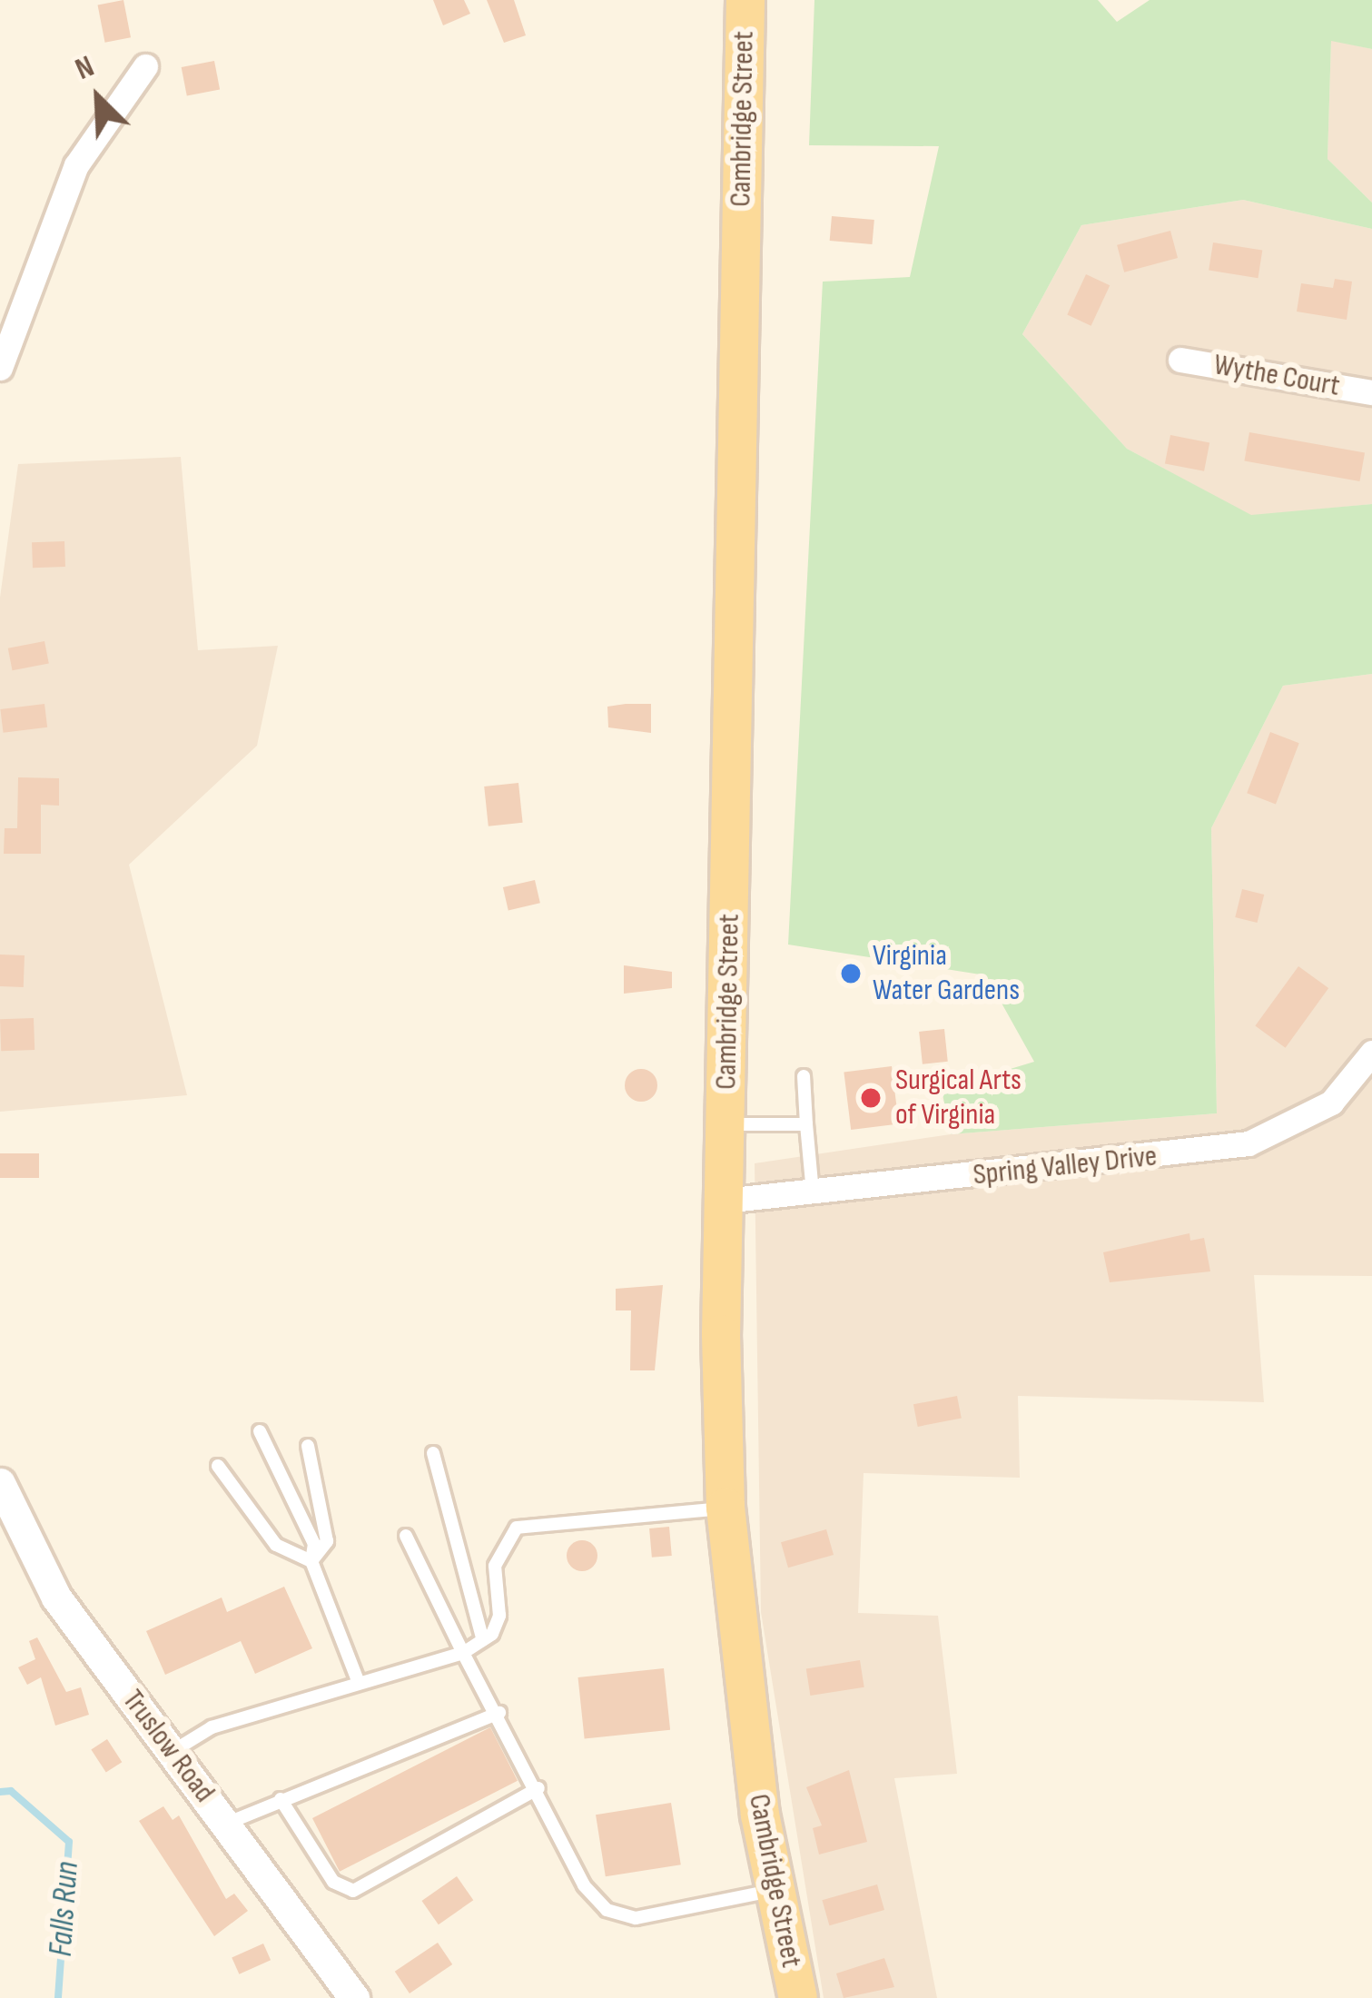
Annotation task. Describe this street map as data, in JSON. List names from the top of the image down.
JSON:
{
  "streets": {
    "main road": ["Cambridge Street"],
    "street": ["Wythe Court", "Spring Valley Drive", "Truslow Road"]
  },
  "crossings": [
    ["Cambridge Street", "Spring Valley Drive"]
  ],
  "water": ["Falls Run"],
  "places": ["Virginia Water Gardens", "Surgical Arts of Virginia"],
  "north": "top left"
}
